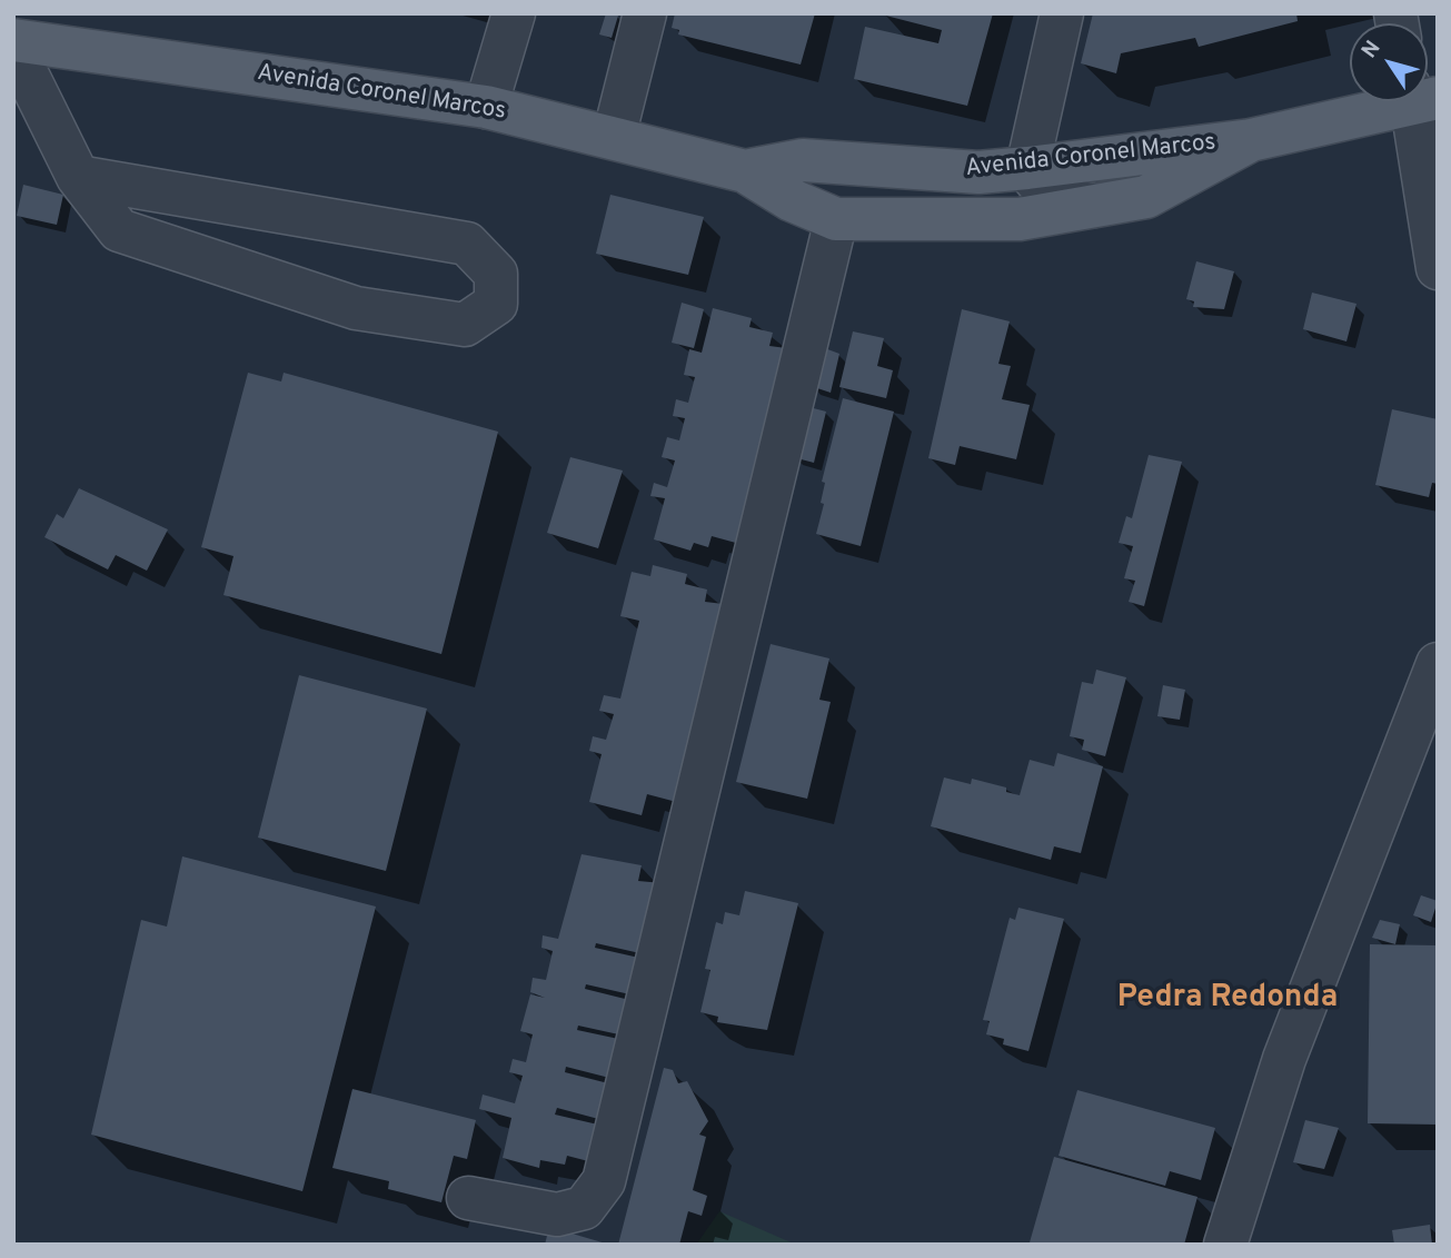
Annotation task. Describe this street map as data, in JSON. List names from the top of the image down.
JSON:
{
  "streets": {
    "main road": ["Avenida Coronel Marcos"]
  },
  "districts": ["Pedra Redonda"],
  "north": "top left"
}
